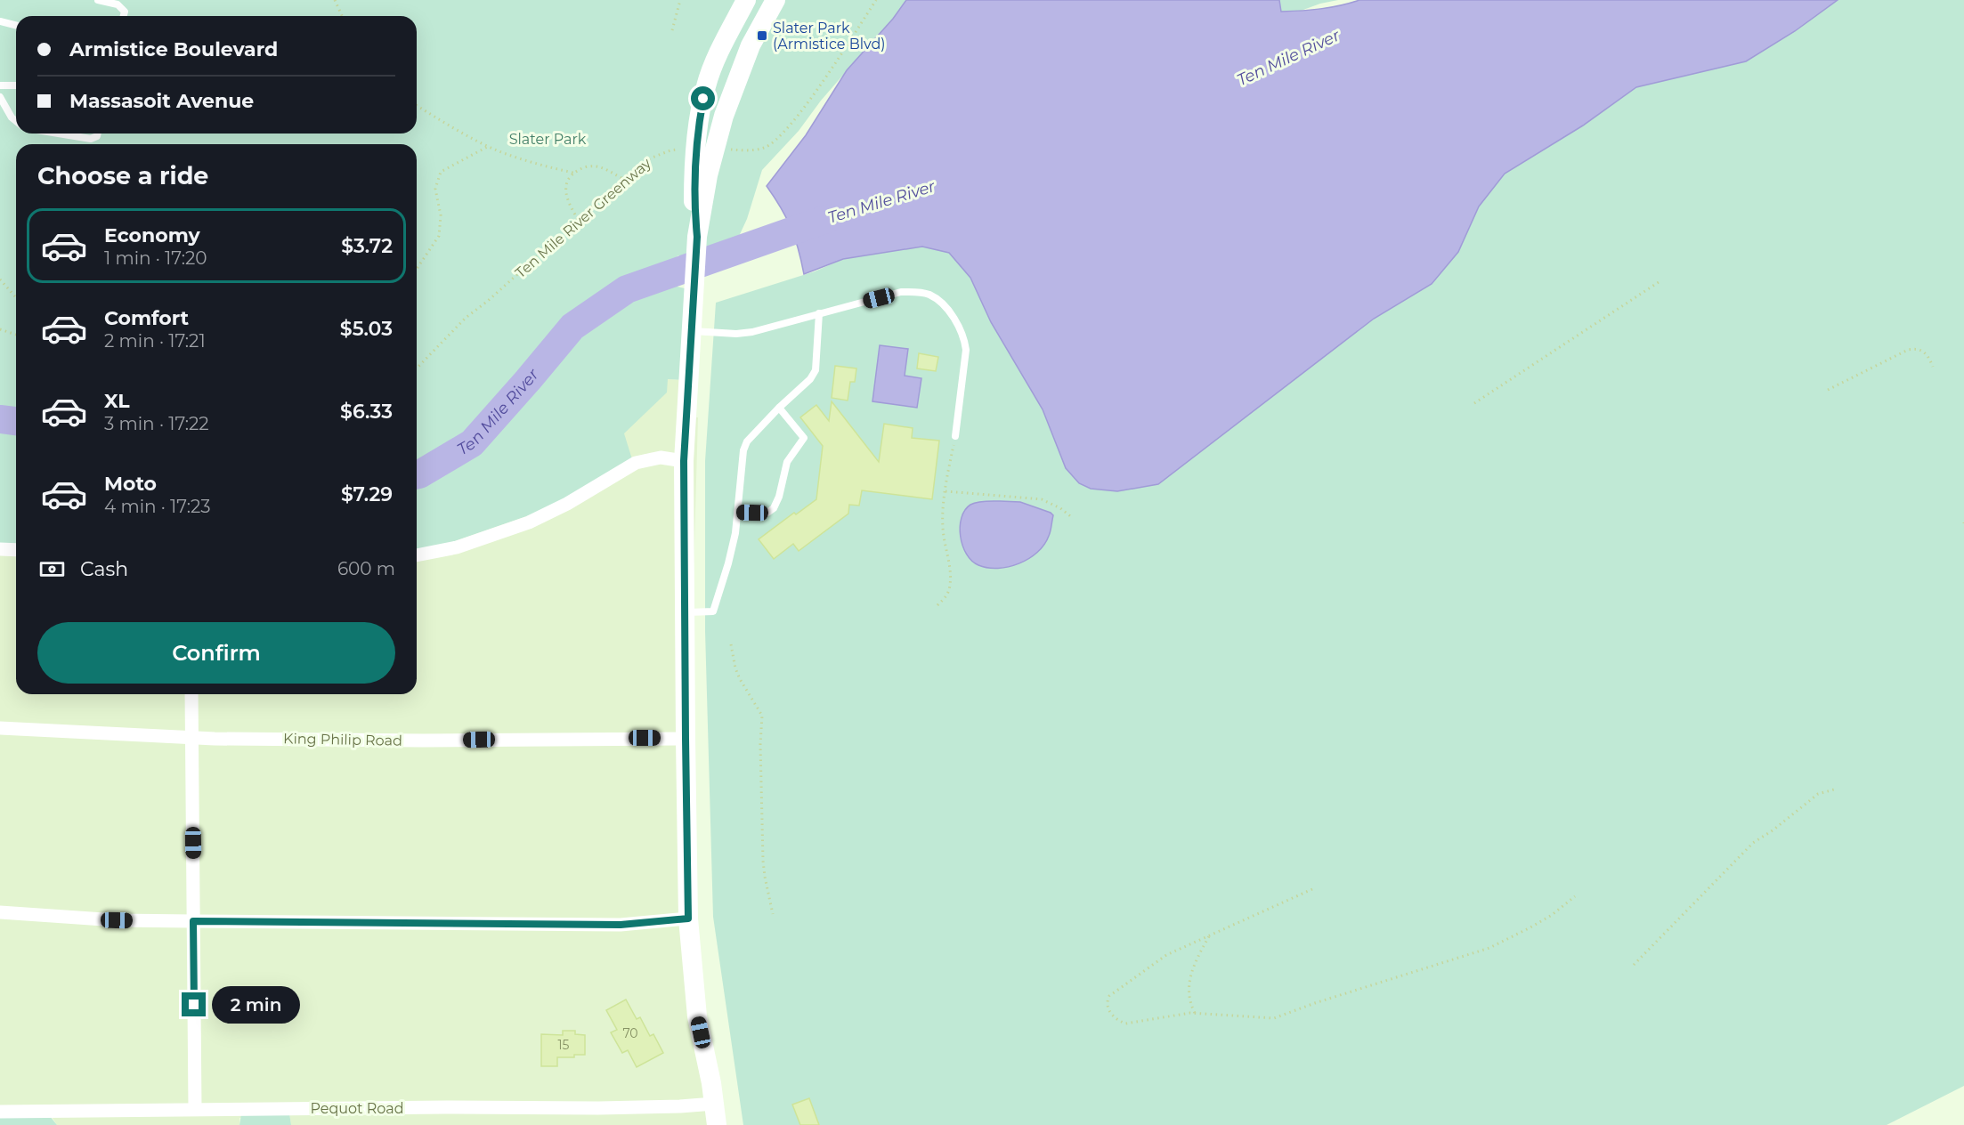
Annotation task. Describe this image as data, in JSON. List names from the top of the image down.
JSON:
{
  "streets": {
    "street": ["King Philip Road", "Pequot Road"],
    "path": ["Ten Mile River Greenway"]
  },
  "water": ["Ten Mile River"],
  "parks": ["Slater Park"],
  "places": {
    "transit": ["Slater Park (Armistice Blvd)"]
  },
  "house_numbers": ["70", "15"],
  "page": {
    "banner": ["Armistice Boulevard", "Massasoit Avenue"],
    "heading": "Choose a ride",
    "list": [
      {
        "name": "Economy",
        "note": "1 min · 17:20",
        "value": "$3.72"
      },
      {
        "name": "Comfort",
        "note": "2 min · 17:21",
        "value": "$5.03"
      },
      {
        "name": "XL",
        "note": "3 min · 17:22",
        "value": "$6.33"
      },
      {
        "name": "Moto",
        "note": "4 min · 17:23",
        "value": "$7.29"
      }
    ],
    "pay": ["Cash", "600 m"],
    "buttons": "Confirm",
    "bubble": "2 min"
  }
}
